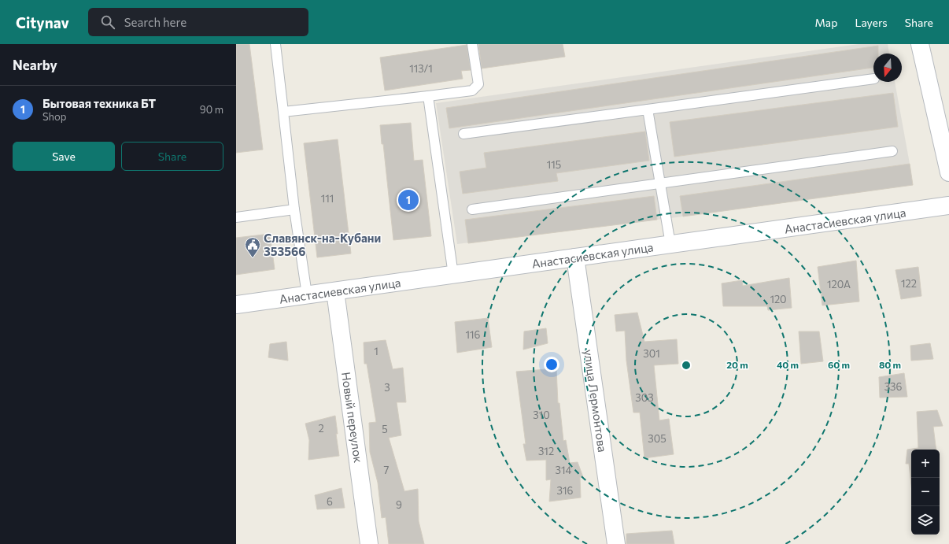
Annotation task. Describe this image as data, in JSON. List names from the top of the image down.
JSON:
{
  "streets": {
    "street": ["Анастасиевская улица", "улица Лермонтова", "Новый переулок"]
  },
  "crossings": [
    ["Анастасиевская улица", "улица Лермонтова"],
    ["Анастасиевская улица", "Новый переулок"]
  ],
  "places": {
    "public building": ["Славянск-на-Кубани 353566"]
  },
  "house_numbers": [
    "113/1",
    "115",
    "111",
    "122",
    "120А",
    "120",
    "116",
    "1",
    "301",
    "336",
    "3",
    "303",
    "310",
    "2",
    "5",
    "305",
    "312",
    "7",
    "314",
    "316",
    "6",
    "9"
  ],
  "north": "bottom",
  "page": {
    "header": "Citynav",
    "search": "Search here",
    "nav": ["Map", "Layers", "Share"],
    "heading": "Nearby",
    "list": [
      {
        "mark": "1",
        "name": "Бытовая техника БТ",
        "note": "Shop",
        "value": "90 m"
      }
    ],
    "buttons": ["Save", "Share"],
    "pins": "1",
    "map_buttons": ["+", "−"]
  },
  "rings": [
    "20 m",
    "40 m",
    "60 m",
    "80 m"
  ]
}
